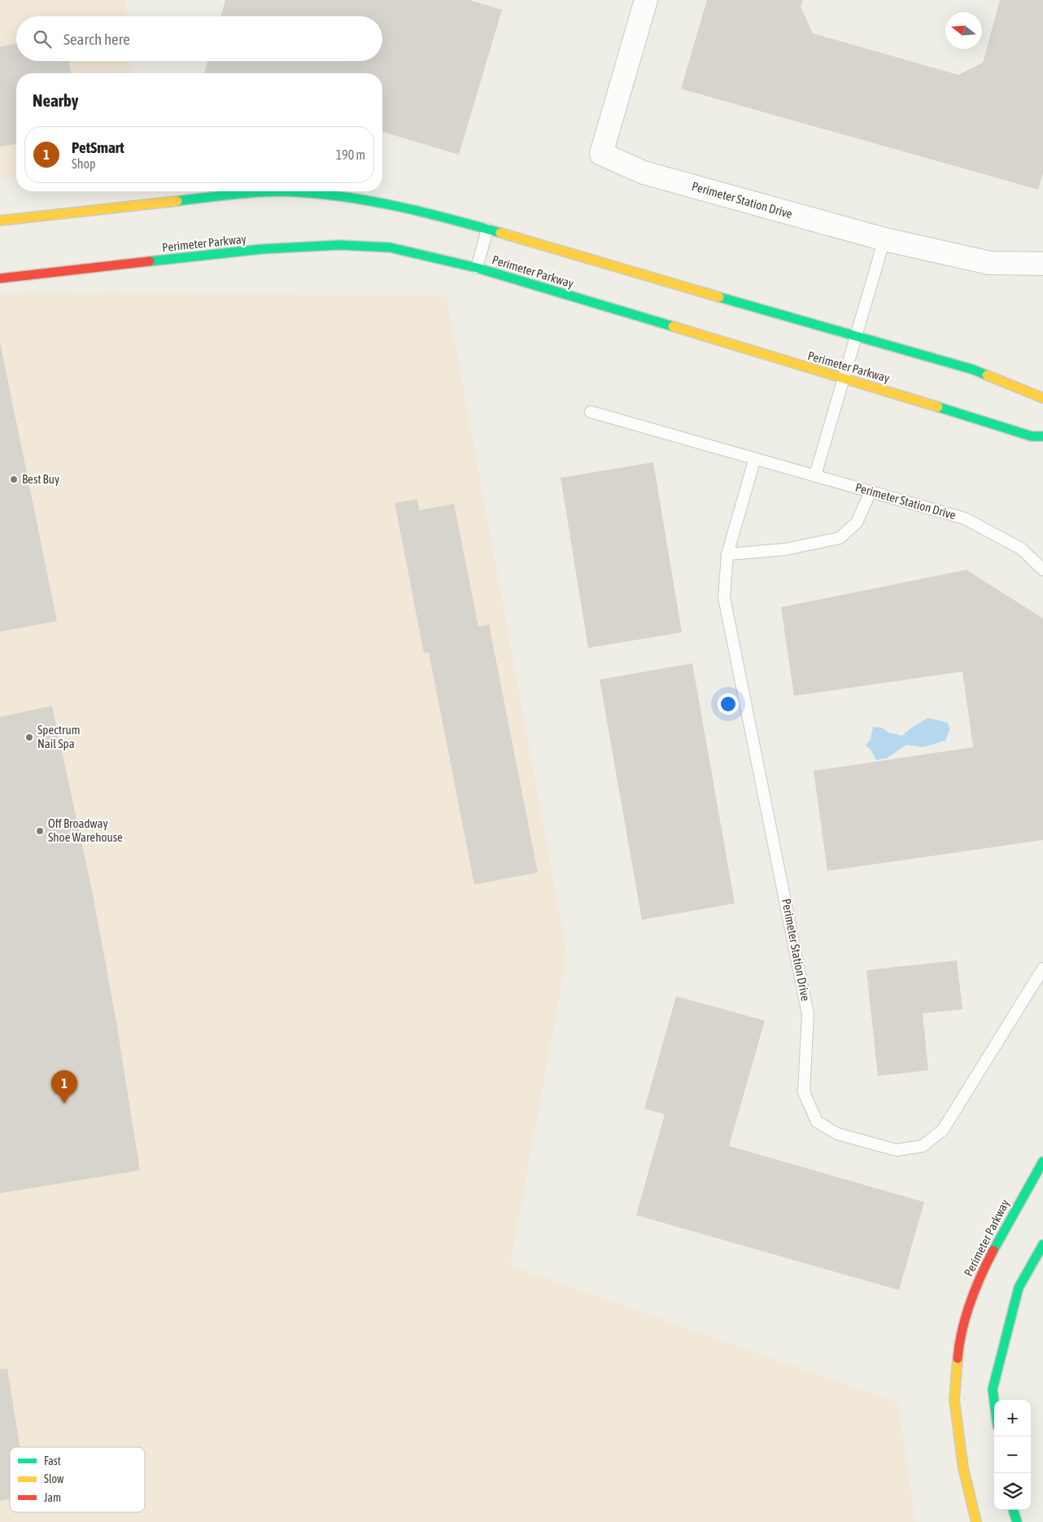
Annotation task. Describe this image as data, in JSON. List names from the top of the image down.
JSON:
{
  "streets": {
    "street": ["Perimeter Station Drive", "Perimeter Parkway"]
  },
  "places": ["Best Buy", "Spectrum Nail Spa", "Off Broadway Shoe Warehouse"],
  "legend": ["Fast", "Slow", "Jam"],
  "north": "left",
  "page": {
    "search": "Search here",
    "heading": "Nearby",
    "list": [
      {
        "mark": "1",
        "name": "PetSmart",
        "note": "Shop",
        "value": "190 m"
      }
    ],
    "pins": "1",
    "map_buttons": ["+", "−"]
  }
}
